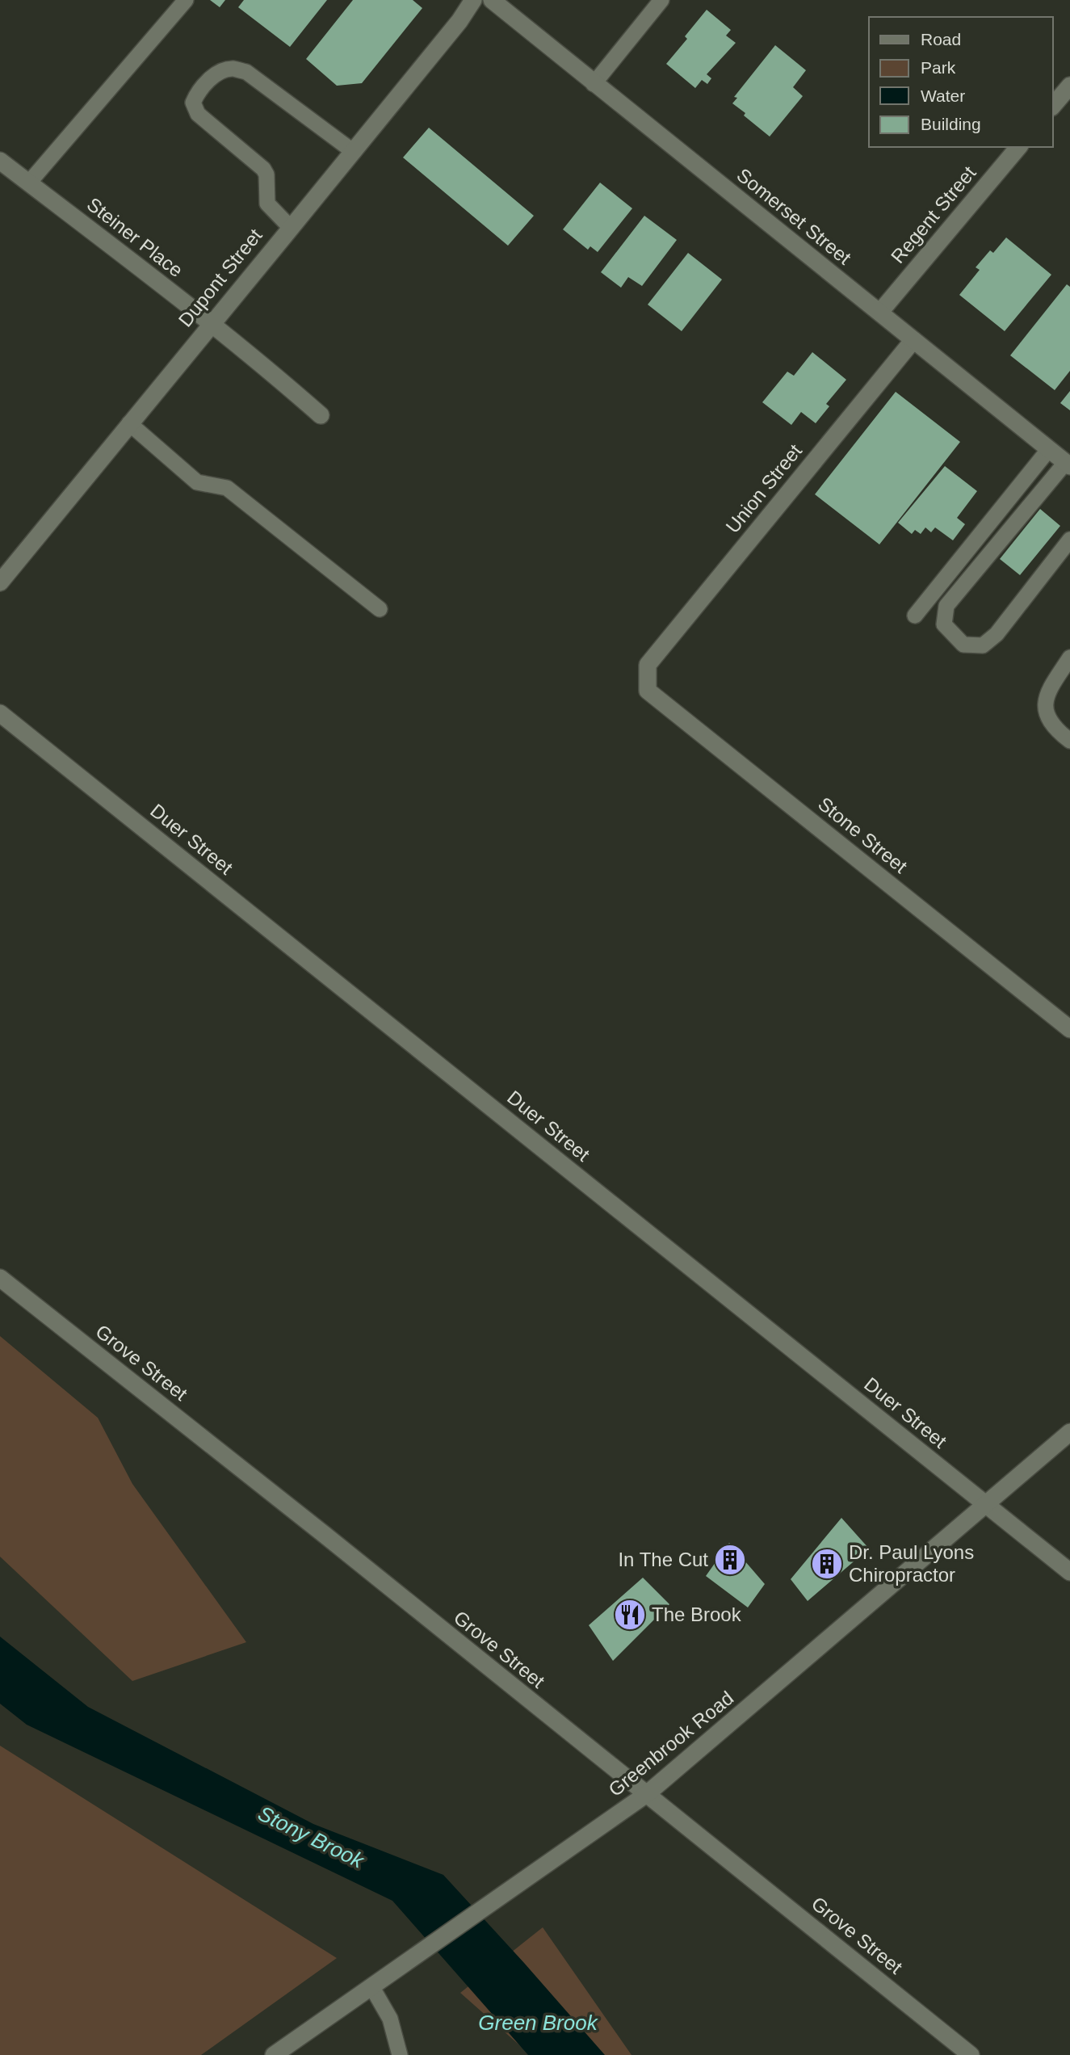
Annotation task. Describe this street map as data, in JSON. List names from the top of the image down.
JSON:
{
  "streets": {
    "street": [
      "Regent Street",
      "Somerset Street",
      "Steiner Place",
      "Dupont Street",
      "Union Street",
      "Stone Street",
      "Duer Street",
      "Grove Street",
      "Greenbrook Road"
    ]
  },
  "crossings": [
    ["Regent Street", "Somerset Street"],
    ["Somerset Street", "Union Street"],
    ["Steiner Place", "Dupont Street"],
    ["Union Street", "Stone Street"],
    ["Duer Street", "Greenbrook Road"],
    ["Grove Street", "Greenbrook Road"]
  ],
  "water": ["Stony Brook", "Green Brook"],
  "places": {
    "building": ["In The Cut", "Dr. Paul Lyons Chiropractor"],
    "restaurant": ["The Brook"]
  },
  "legend": [
    "Road",
    "Park",
    "Water",
    "Building"
  ]
}
